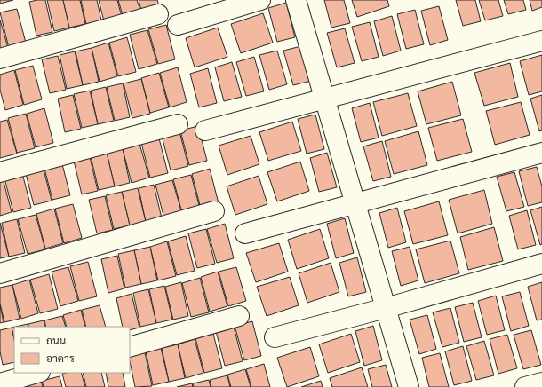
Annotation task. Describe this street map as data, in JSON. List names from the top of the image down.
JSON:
{
  "legend": ["ถนน", "อาคาร"]
}
